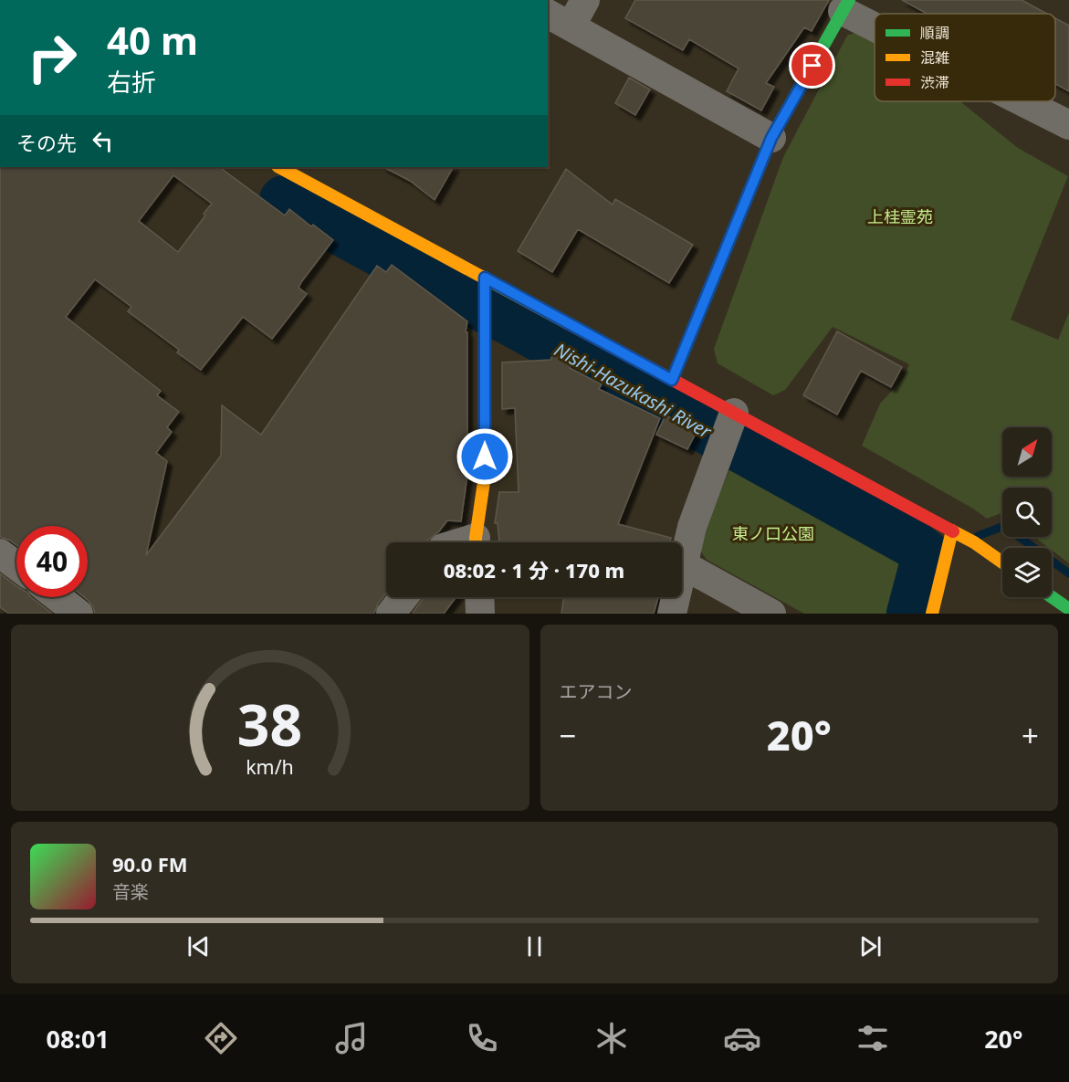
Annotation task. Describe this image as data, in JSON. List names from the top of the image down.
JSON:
{
  "water": ["Nishi-Hazukashi River"],
  "parks": ["上桂霊苑", "東ノ口公園"],
  "legend": ["順調", "混雑", "渋滞"],
  "north": "top right",
  "page": {
    "turn": ["40 m", "右折"],
    "then": "その先",
    "limit": "40",
    "trip": "08:02 · 1 分 · 170 m",
    "tile": "エアコン",
    "heat": ["−", "20°", "+"],
    "song": ["90.0 FM", "音楽"],
    "tabs": ["08:01", "20°"],
    "gauge": ["38", "km/h"]
  }
}
